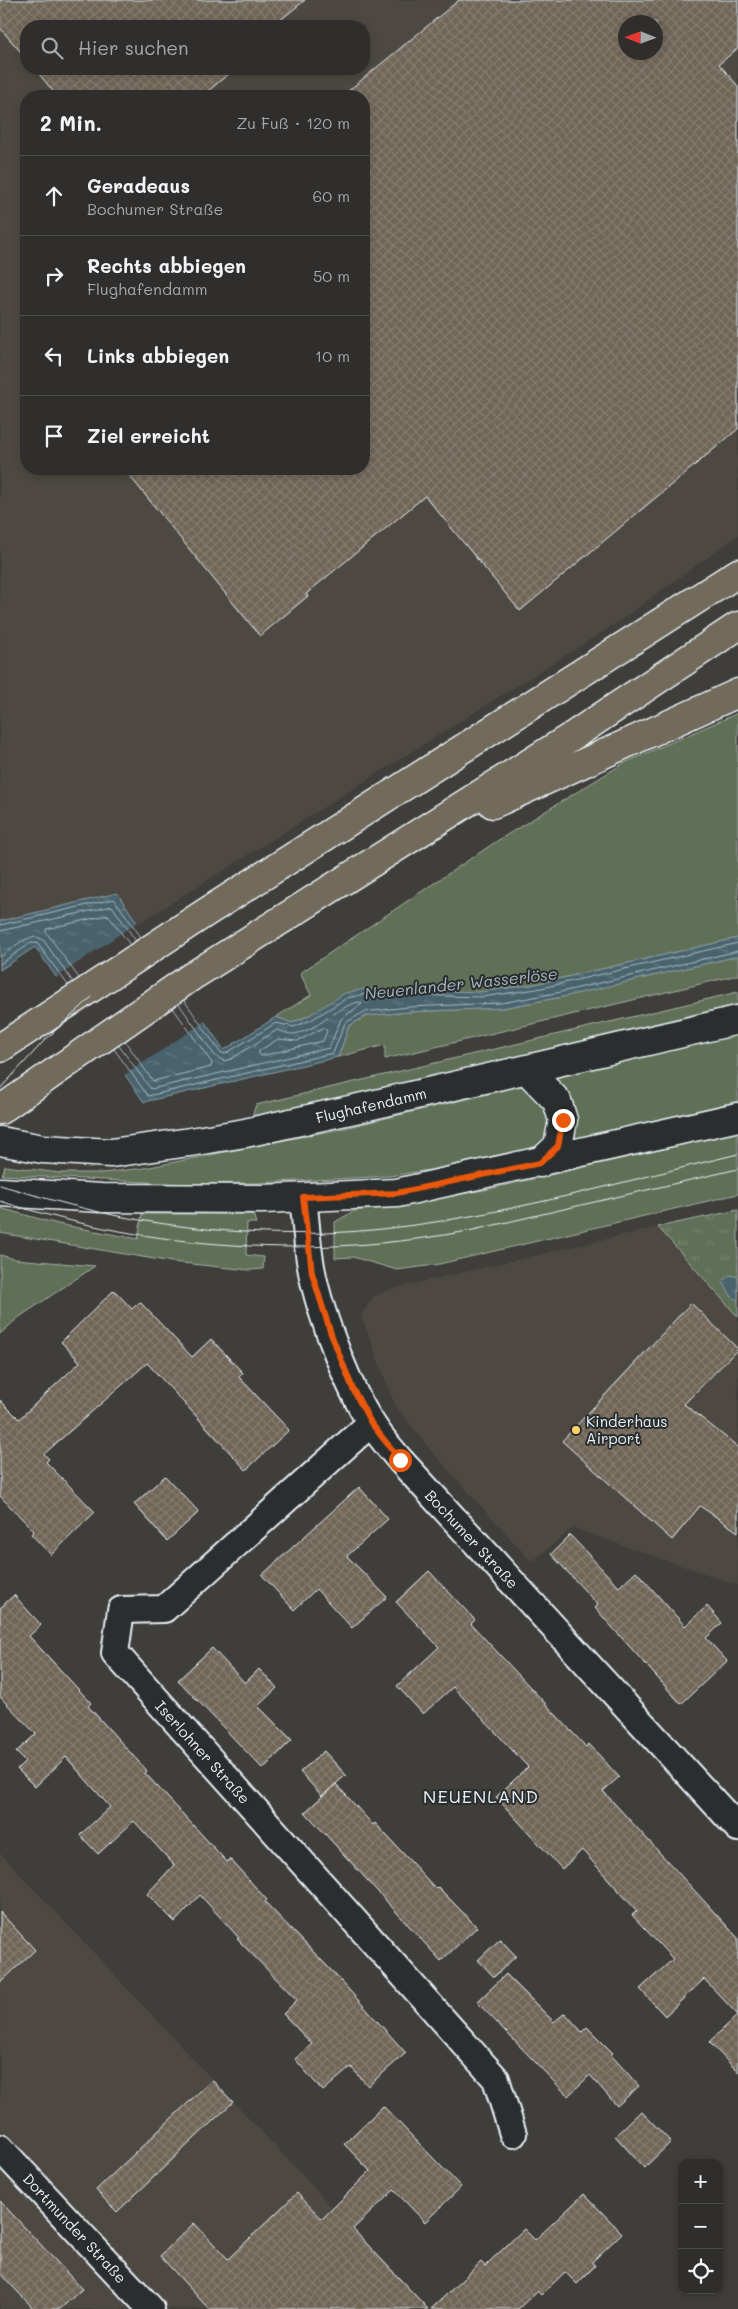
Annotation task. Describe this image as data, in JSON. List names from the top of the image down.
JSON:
{
  "streets": {
    "main road": ["Flughafendamm"],
    "street": ["Bochumer Straße", "Iserlohner Straße", "Dortmunder Straße"]
  },
  "crossings": [
    ["Bochumer Straße", "Iserlohner Straße"]
  ],
  "districts": ["NEUENLAND"],
  "water": ["Neuenlander Wasserlöse"],
  "places": ["Kinderhaus Airport"],
  "north": "left",
  "page": {
    "search": "Hier suchen",
    "heading": ["2 Min.", "Zu Fuß · 120 m"],
    "list": [
      ["Geradeaus", "Bochumer Straße", "60 m"],
      ["Rechts abbiegen", "Flughafendamm", "50 m"],
      ["Links abbiegen", "10 m"],
      "Ziel erreicht"
    ],
    "map_buttons": ["+", "−"]
  }
}
